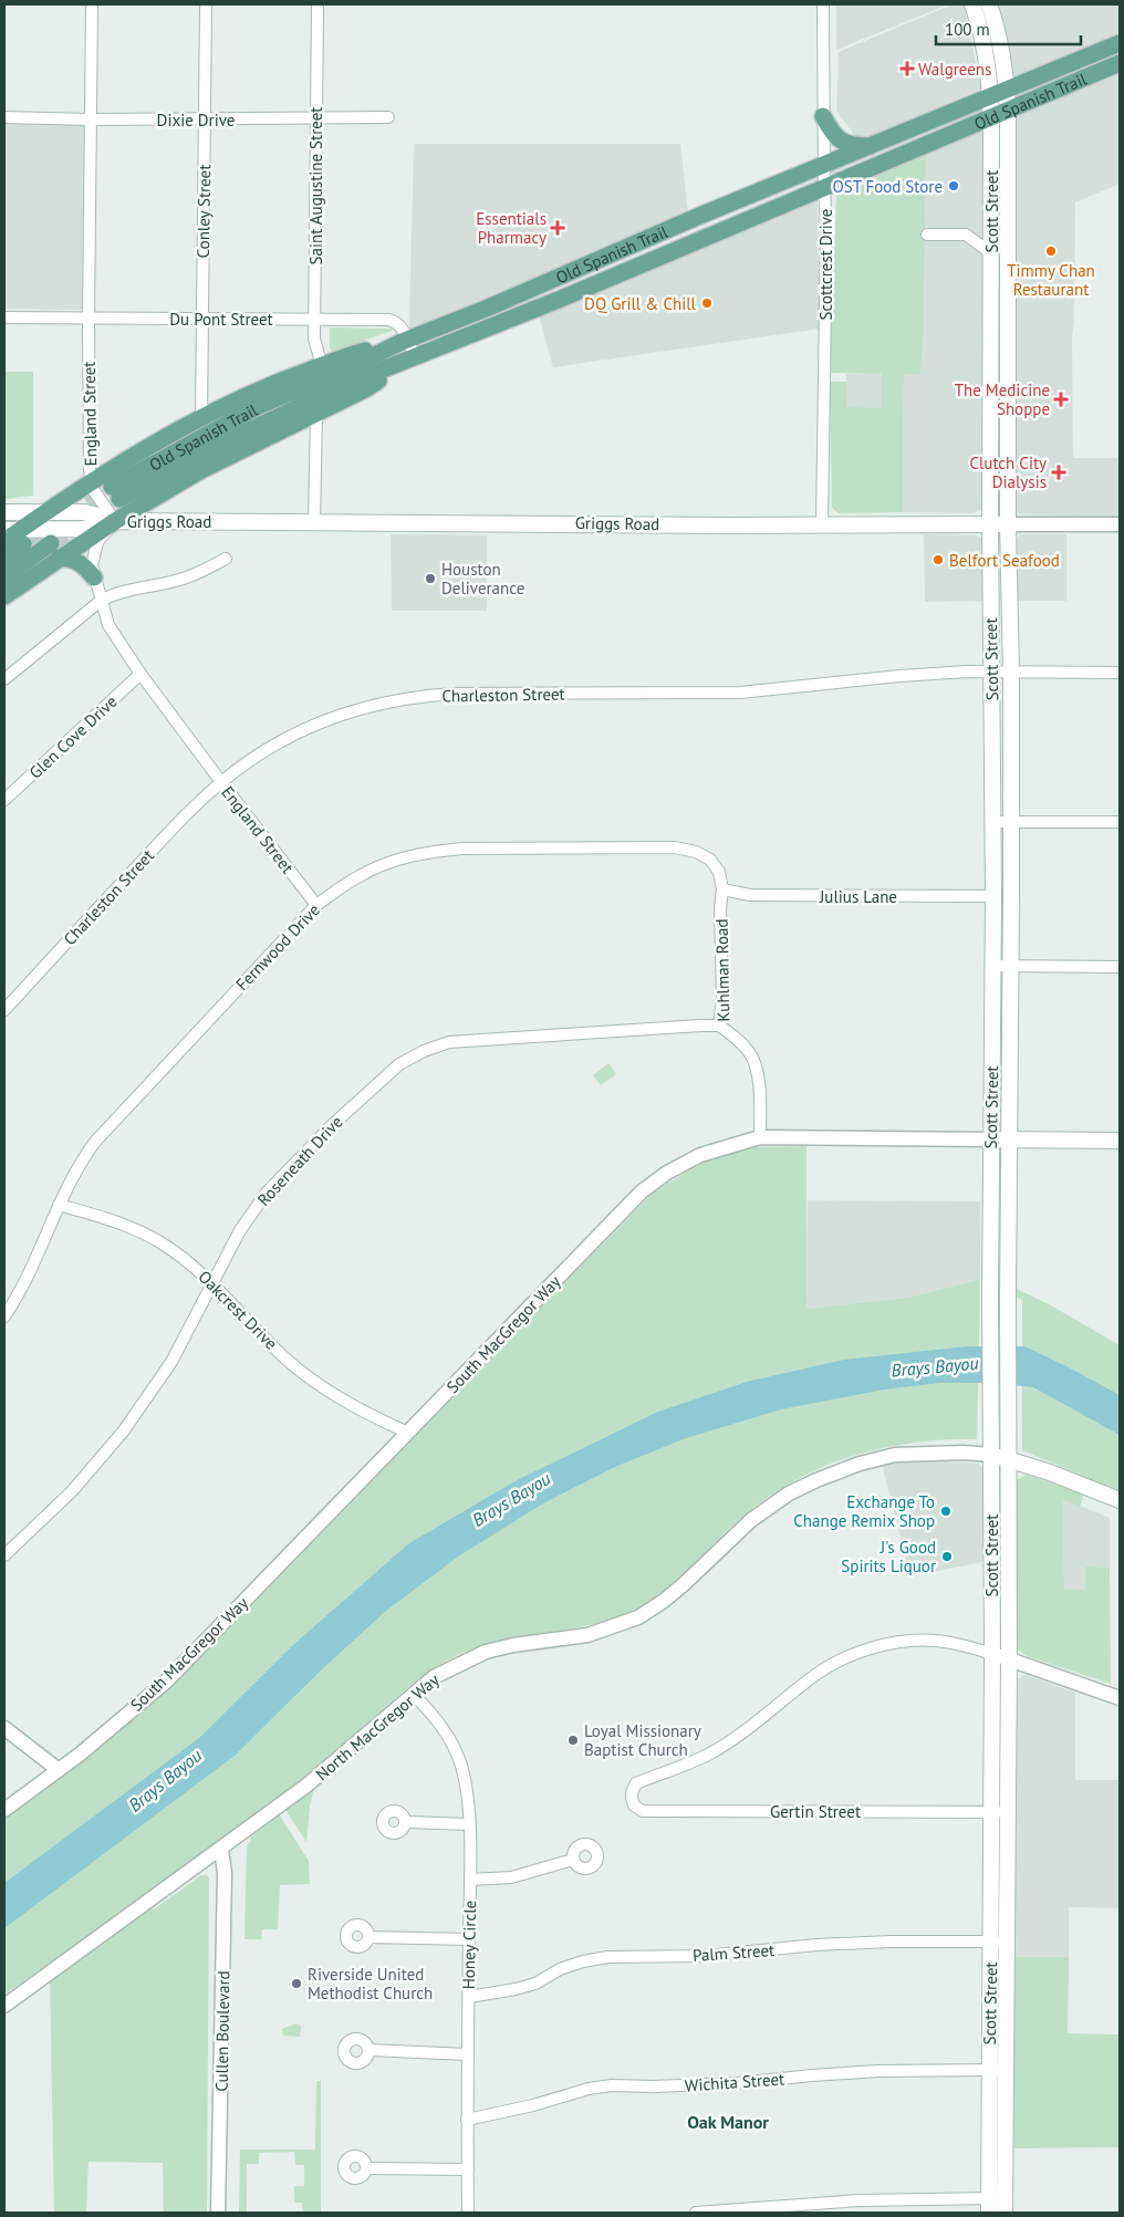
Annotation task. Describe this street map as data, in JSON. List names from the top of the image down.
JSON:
{
  "streets": {
    "main road": [
      "Old Spanish Trail",
      "Scott Street",
      "Griggs Road",
      "South MacGregor Way",
      "North MacGregor Way"
    ],
    "street": [
      "Dixie Drive",
      "Saint Augustine Street",
      "Conley Street",
      "Scottcrest Drive",
      "Du Pont Street",
      "England Street",
      "Charleston Street",
      "Glen Cove Drive",
      "Julius Lane",
      "Fernwood Drive",
      "Kuhlman Road",
      "Roseneath Drive",
      "Oakcrest Drive",
      "Gertin Street",
      "Honey Circle",
      "Palm Street",
      "Cullen Boulevard",
      "Wichita Street"
    ]
  },
  "crossings": [
    ["Old Spanish Trail", "Scott Street"],
    ["Old Spanish Trail", "Scottcrest Drive"],
    ["Old Spanish Trail", "Du Pont Street"],
    ["Dixie Drive", "Saint Augustine Street"],
    ["Dixie Drive", "Conley Street"],
    ["Dixie Drive", "England Street"],
    ["Saint Augustine Street", "Du Pont Street"],
    ["Conley Street", "Du Pont Street"],
    ["Scott Street", "Griggs Road"],
    ["Scott Street", "Charleston Street"],
    ["Scott Street", "Julius Lane"],
    ["Scott Street", "South MacGregor Way"],
    ["Scott Street", "North MacGregor Way"],
    ["Scott Street", "Gertin Street"],
    ["Scott Street", "Palm Street"],
    ["Scott Street", "Wichita Street"],
    ["Scottcrest Drive", "Griggs Road"],
    ["Du Pont Street", "England Street"],
    ["England Street", "Griggs Road"],
    ["England Street", "Charleston Street"],
    ["England Street", "Glen Cove Drive"],
    ["England Street", "Fernwood Drive"],
    ["Julius Lane", "Kuhlman Road"],
    ["Fernwood Drive", "Kuhlman Road"],
    ["Fernwood Drive", "Oakcrest Drive"],
    ["Kuhlman Road", "Roseneath Drive"],
    ["Kuhlman Road", "South MacGregor Way"],
    ["Roseneath Drive", "Oakcrest Drive"],
    ["Oakcrest Drive", "South MacGregor Way"],
    ["North MacGregor Way", "Honey Circle"],
    ["North MacGregor Way", "Cullen Boulevard"],
    ["Honey Circle", "Palm Street"],
    ["Honey Circle", "Wichita Street"]
  ],
  "districts": ["Oak Manor"],
  "water": ["Brays Bayou"],
  "places": {
    "health": [
      "Walgreens",
      "Essentials Pharmacy",
      "The Medicine Shoppe",
      "Clutch City Dialysis"
    ],
    "other": [
      "OST Food Store",
      "Timmy Chan Restaurant",
      "DQ Grill & Chill",
      "Belfort Seafood",
      "Houston Deliverance",
      "Exchange To Change Remix Shop",
      "J's Good Spirits Liquor",
      "Loyal Missionary Baptist Church",
      "Riverside United Methodist Church"
    ]
  },
  "scale_bar": "100 m"
}
